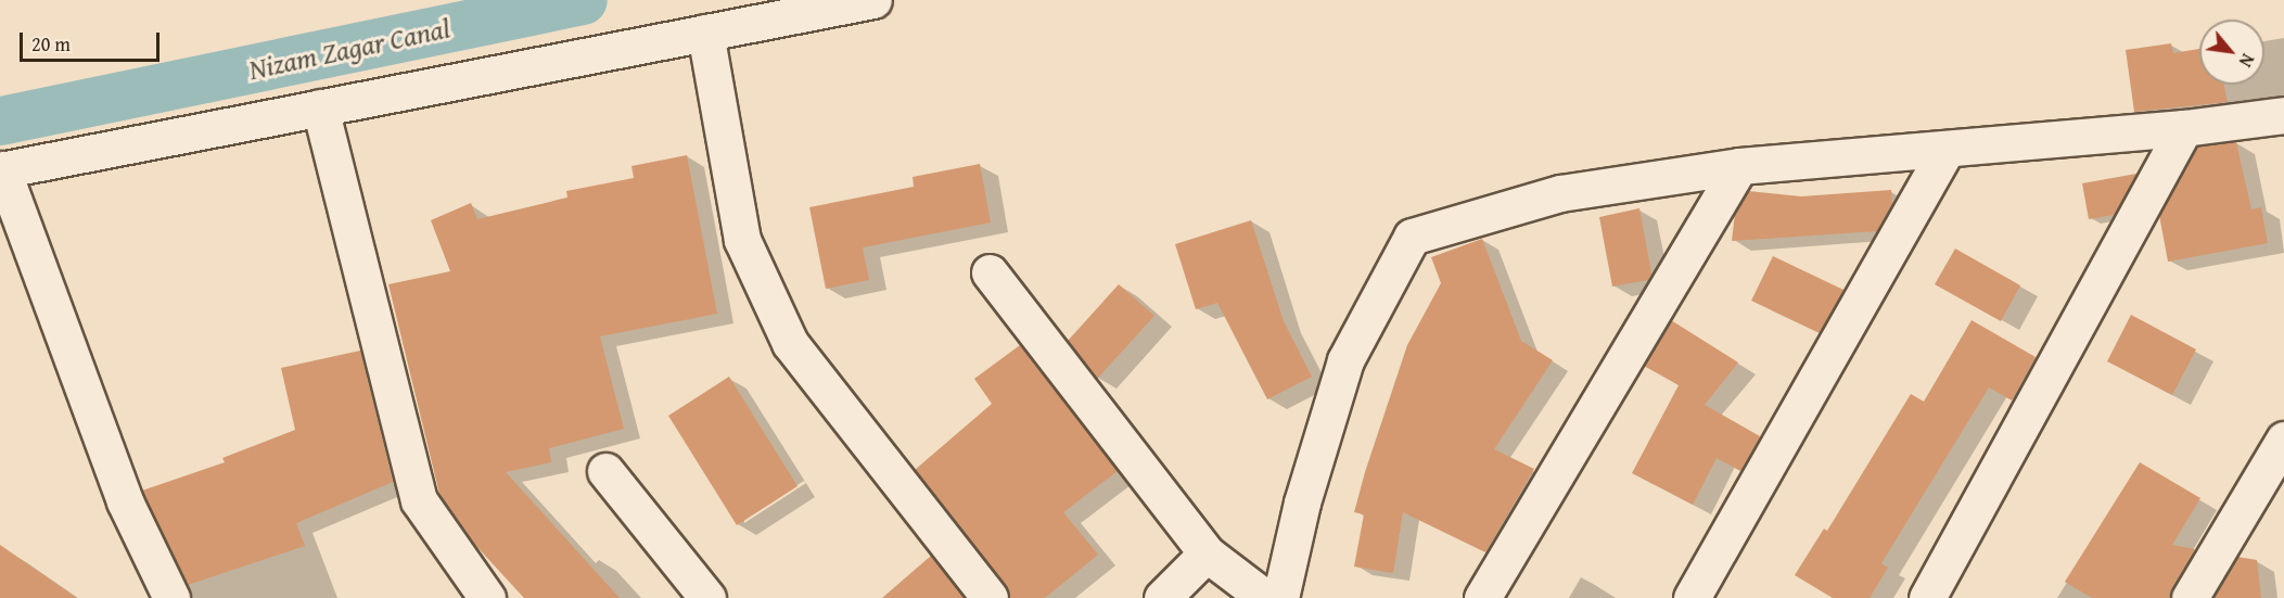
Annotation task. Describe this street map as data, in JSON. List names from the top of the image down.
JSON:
{
  "water": ["Nizam Zagar Canal"],
  "scale_bar": "20 m",
  "north": "bottom right"
}
